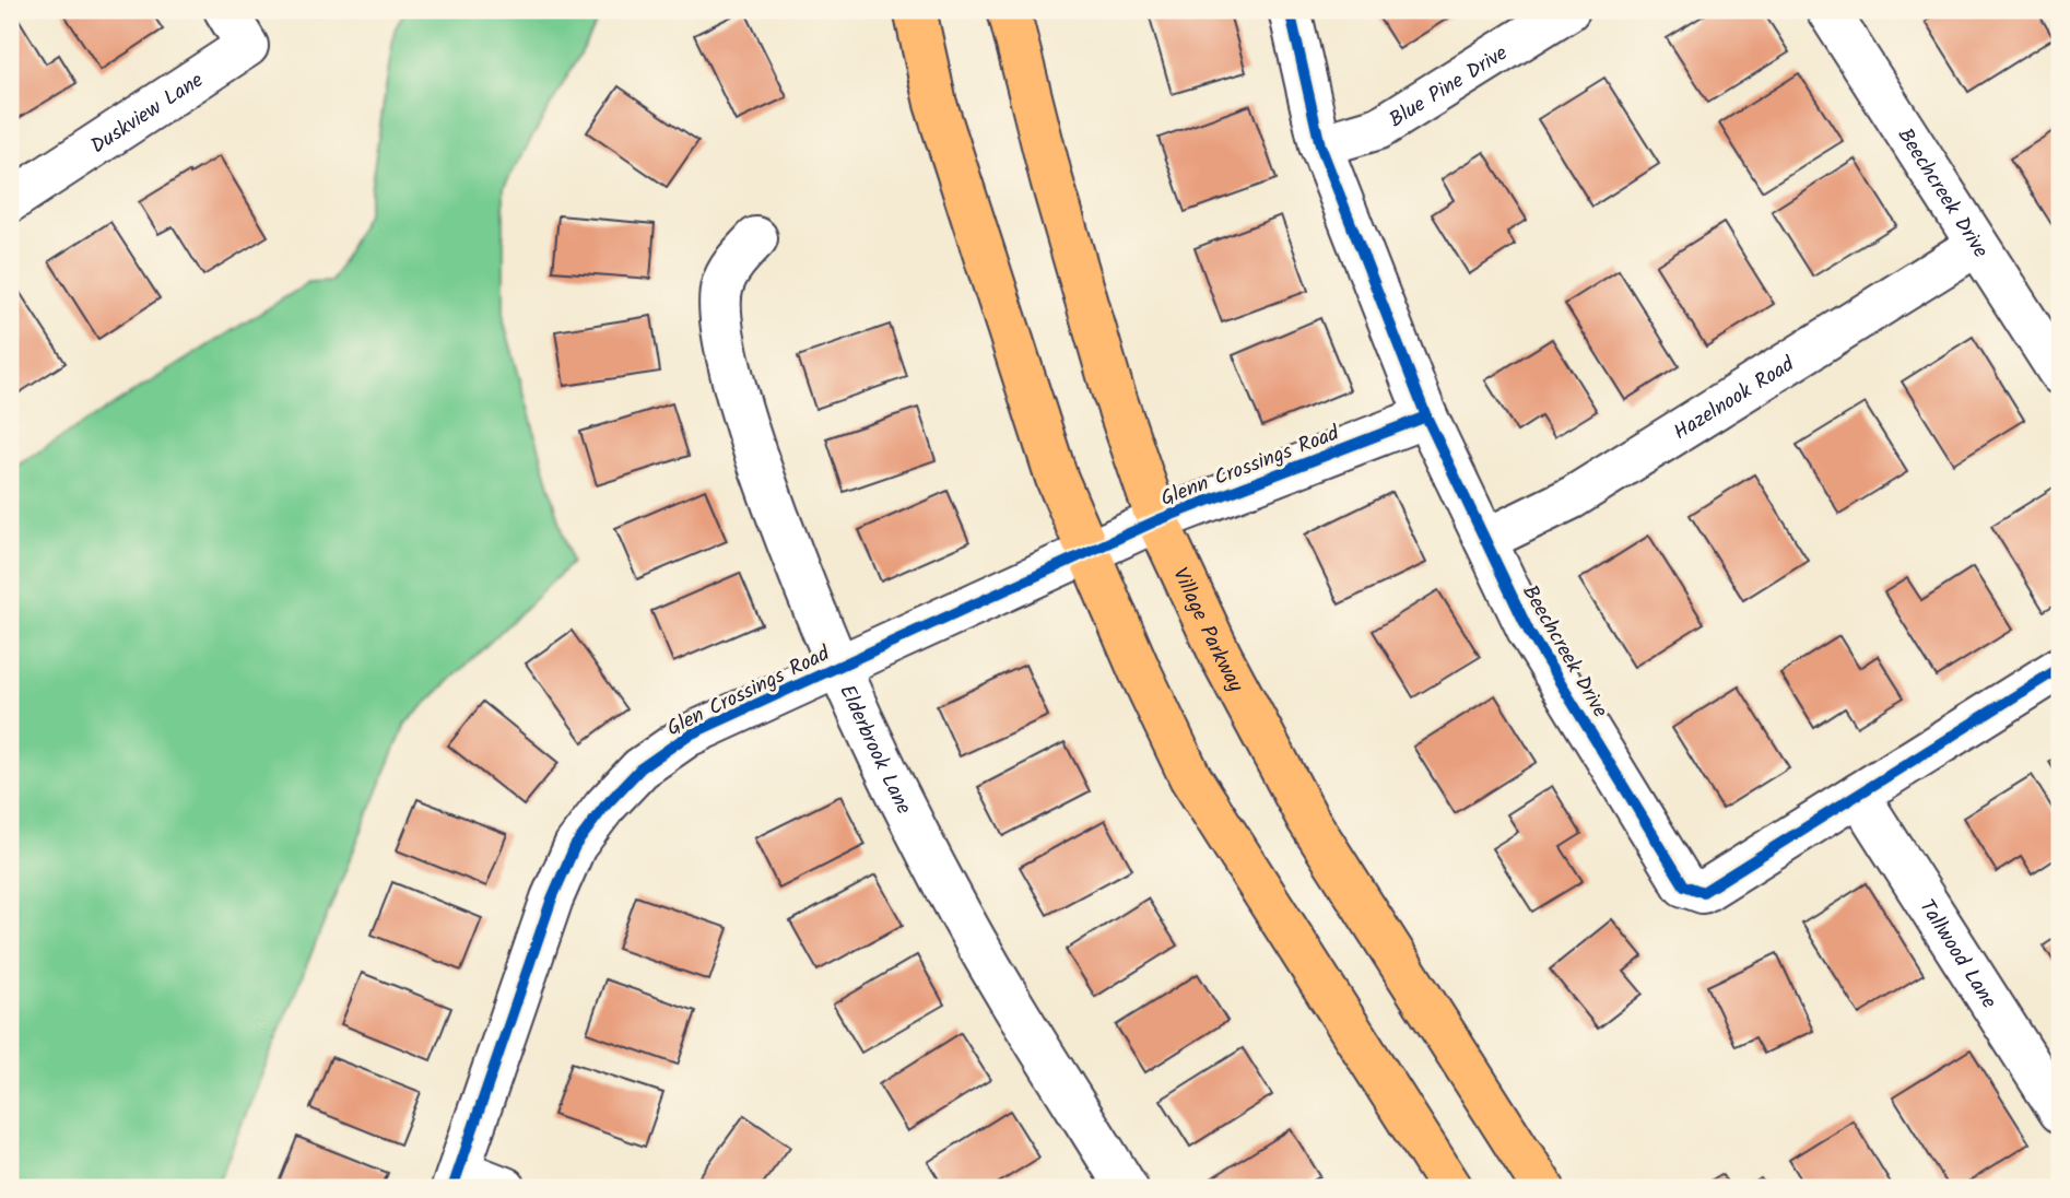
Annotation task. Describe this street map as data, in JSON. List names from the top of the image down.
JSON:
{
  "streets": {
    "main road": ["Village Parkway"],
    "street": [
      "Blue Pine Drive",
      "Duskview Lane",
      "Beechcreek Drive",
      "Hazelnook Road",
      "Glenn Crossings Road",
      "Glen Crossings Road",
      "Elderbrook Lane",
      "Tallwood Lane"
    ]
  },
  "crossings": [
    ["Blue Pine Drive", "Beechcreek Drive"],
    ["Beechcreek Drive", "Hazelnook Road"],
    ["Beechcreek Drive", "Glenn Crossings Road"],
    ["Beechcreek Drive", "Tallwood Lane"],
    ["Glenn Crossings Road", "Village Parkway"],
    ["Glenn Crossings Road", "Glen Crossings Road"],
    ["Glen Crossings Road", "Elderbrook Lane"]
  ]
}
